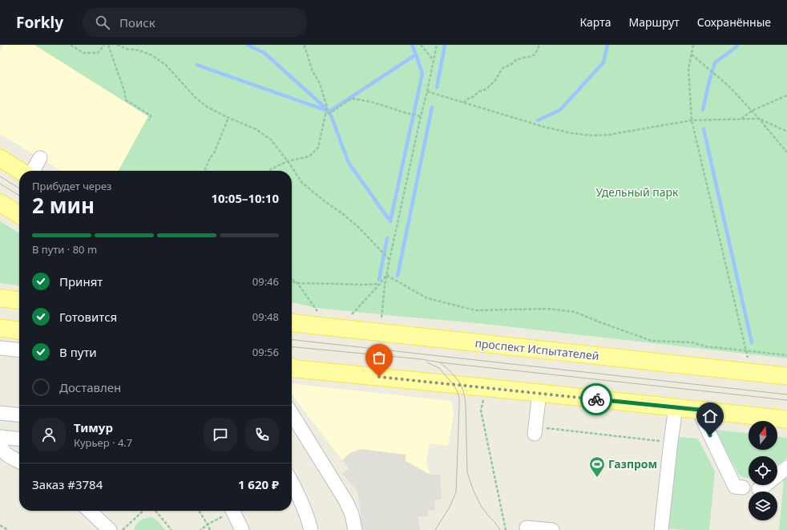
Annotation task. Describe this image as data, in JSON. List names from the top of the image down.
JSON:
{
  "streets": {
    "main road": ["проспект Испытателей"]
  },
  "parks": ["Удельный парк"],
  "places": {
    "sports": ["Газпром"]
  },
  "north": "top",
  "page": {
    "header": "Forkly",
    "search": "Поиск",
    "nav": ["Карта", "Маршрут", "Сохранённые"],
    "heading": ["2 мин", "Прибудет через", "10:05–10:10"],
    "panel": [
      "Тимур",
      "Курьер · 4.7",
      "Заказ #3784",
      "1 620 ₽"
    ],
    "bar": "В пути · 80 m",
    "list": [
      ["Принят", "09:46"],
      ["Готовится", "09:48"],
      ["В пути", "09:56"],
      "Доставлен"
    ]
  }
}
